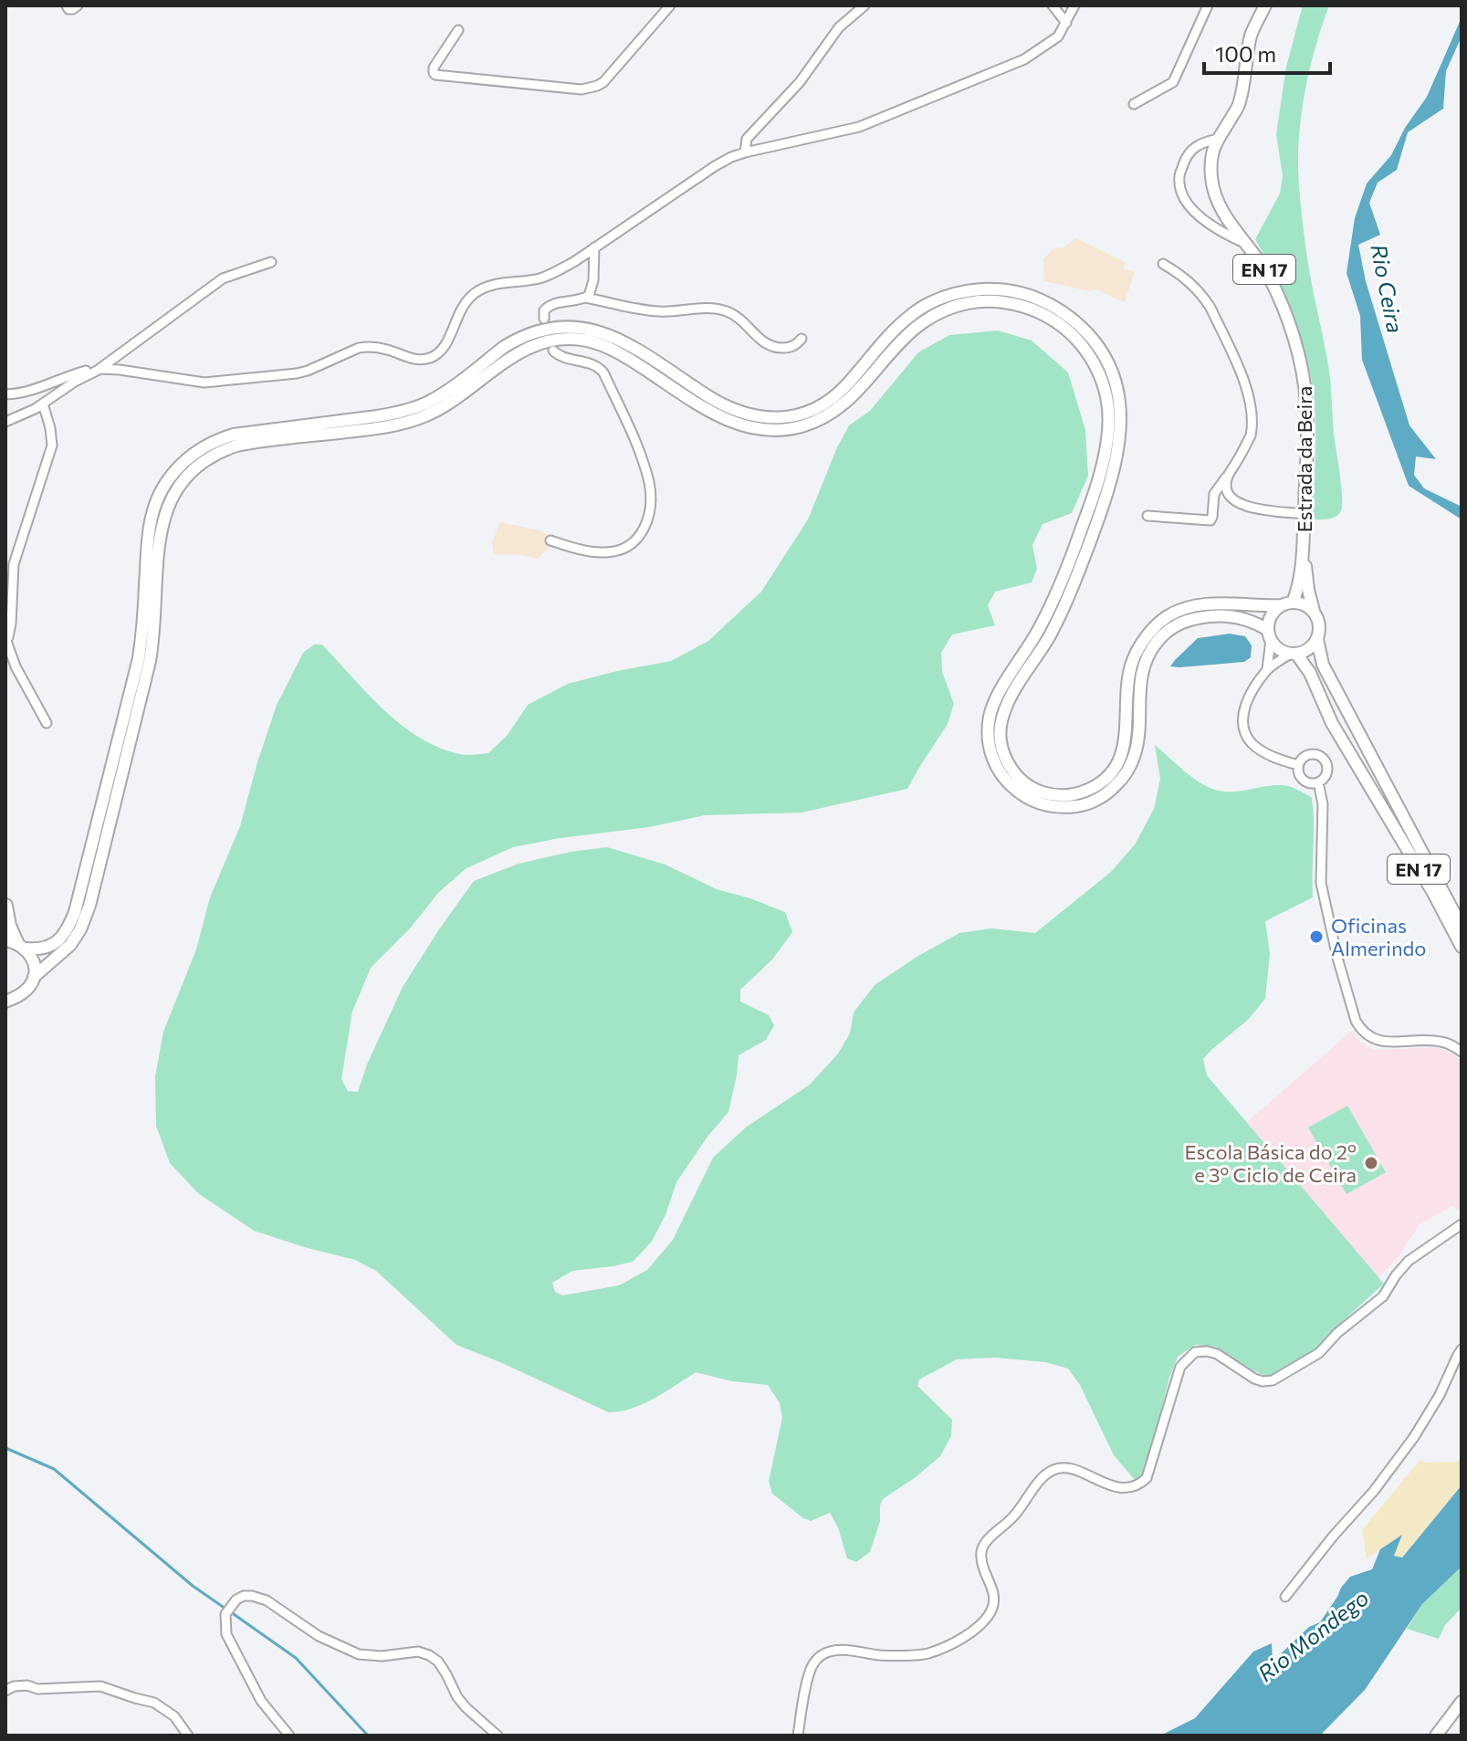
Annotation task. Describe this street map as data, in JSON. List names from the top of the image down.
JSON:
{
  "streets": {
    "main road": ["EN 17", "Estrada da Beira"]
  },
  "crossings": [
    ["EN 17", "Estrada da Beira"]
  ],
  "water": ["Rio Ceira", "Rio Mondego"],
  "places": ["Oficinas Almerindo", "Escola Básica do 2º e 3º Ciclo de Ceira"],
  "scale_bar": "100 m"
}
